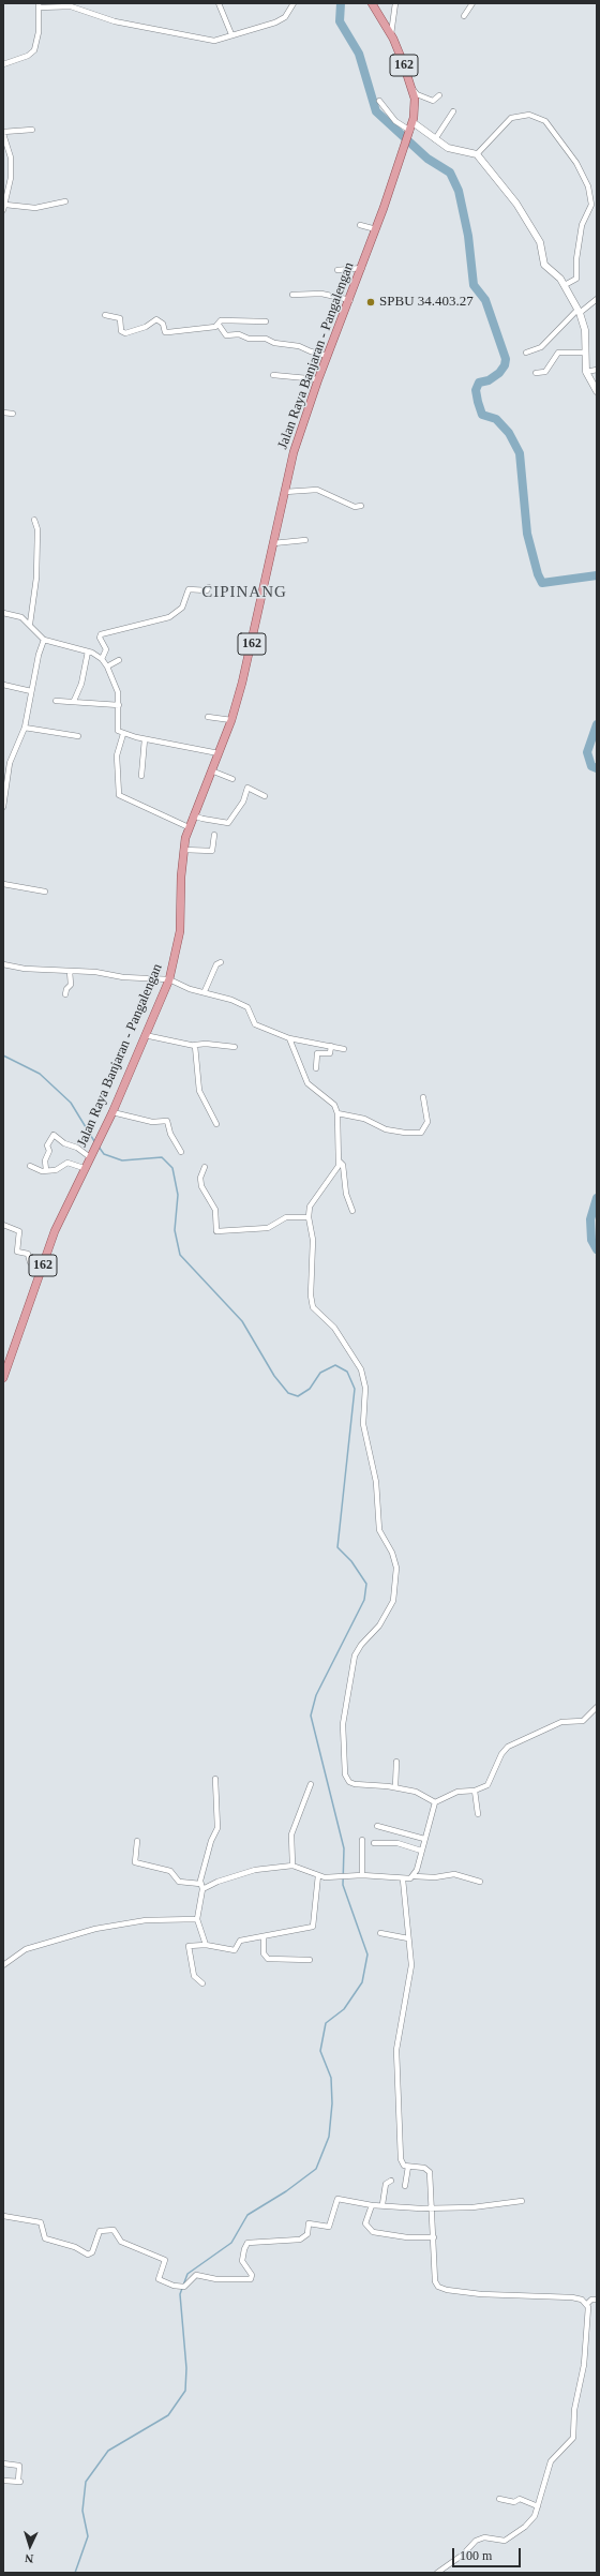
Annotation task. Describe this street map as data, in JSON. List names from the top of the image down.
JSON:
{
  "streets": {
    "main road": ["162", "Jalan Raya Banjaran - Pangalengan"]
  },
  "districts": ["CIPINANG"],
  "places": ["SPBU 34.403.27"],
  "scale_bar": "100 m",
  "north": "bottom"
}
